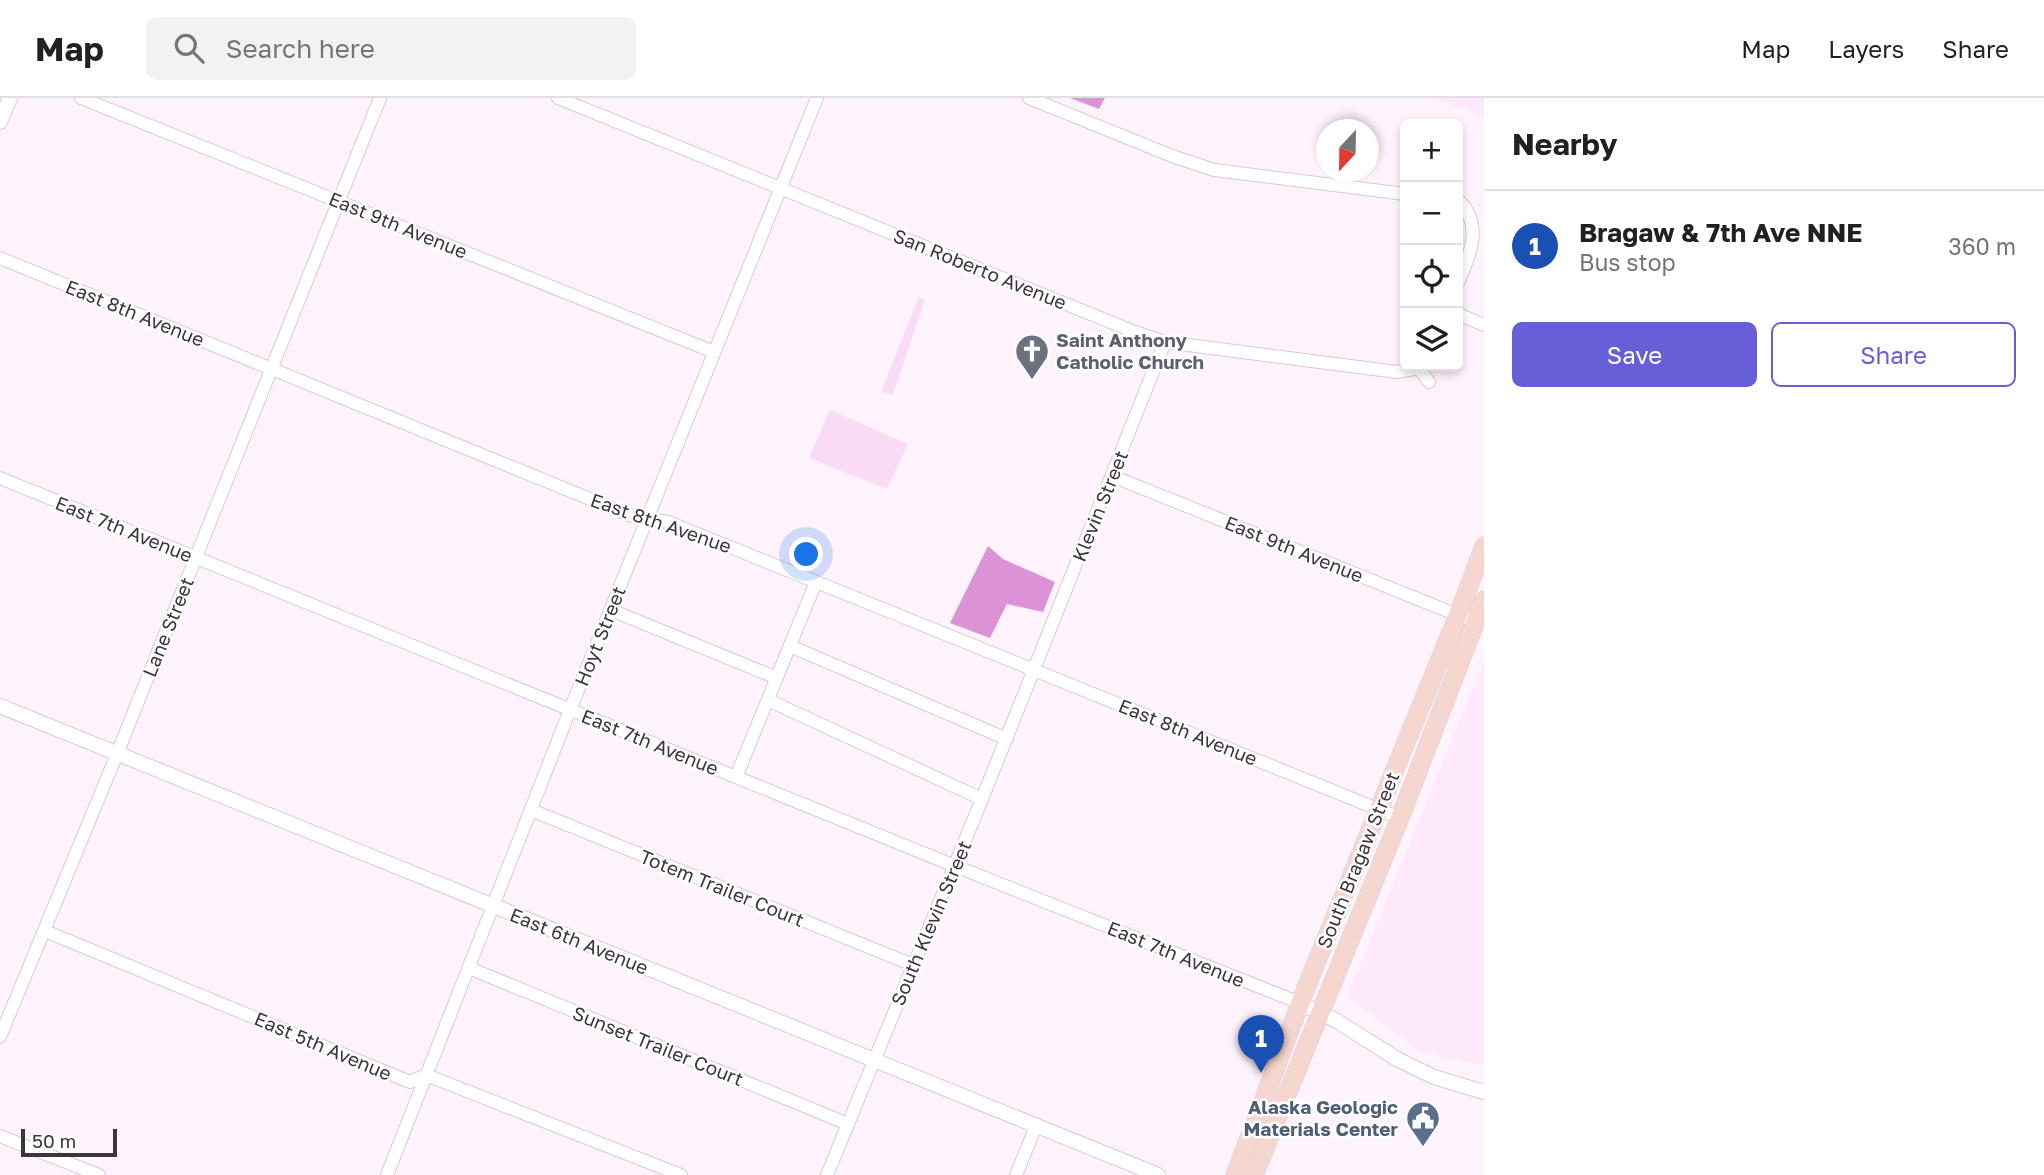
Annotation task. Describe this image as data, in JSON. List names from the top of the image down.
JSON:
{
  "streets": {
    "main road": ["South Bragaw Street"],
    "street": [
      "East 9th Avenue",
      "San Roberto Avenue",
      "East 8th Avenue",
      "Klevin Street",
      "East 7th Avenue",
      "Lane Street",
      "Hoyt Street",
      "Totem Trailer Court",
      "South Klevin Street",
      "East 6th Avenue",
      "East 5th Avenue",
      "Sunset Trailer Court"
    ]
  },
  "crossings": [
    ["East 9th Avenue", "Klevin Street"],
    ["East 9th Avenue", "Lane Street"],
    ["East 9th Avenue", "Hoyt Street"],
    ["East 9th Avenue", "South Bragaw Street"],
    ["San Roberto Avenue", "Klevin Street"],
    ["San Roberto Avenue", "Hoyt Street"],
    ["East 8th Avenue", "Klevin Street"],
    ["East 8th Avenue", "Lane Street"],
    ["East 8th Avenue", "Hoyt Street"],
    ["East 8th Avenue", "South Bragaw Street"],
    ["East 8th Avenue", "South Klevin Street"],
    ["Klevin Street", "South Klevin Street"],
    ["East 7th Avenue", "Lane Street"],
    ["East 7th Avenue", "Hoyt Street"],
    ["East 7th Avenue", "South Bragaw Street"],
    ["East 7th Avenue", "South Klevin Street"],
    ["Lane Street", "East 6th Avenue"],
    ["Lane Street", "East 5th Avenue"],
    ["Hoyt Street", "Totem Trailer Court"],
    ["Hoyt Street", "East 6th Avenue"],
    ["Hoyt Street", "East 5th Avenue"],
    ["Hoyt Street", "Sunset Trailer Court"],
    ["Totem Trailer Court", "South Klevin Street"],
    ["South Klevin Street", "East 6th Avenue"],
    ["South Klevin Street", "Sunset Trailer Court"]
  ],
  "places": {
    "church": ["Saint Anthony Catholic Church"],
    "public building": ["Alaska Geologic Materials Center"]
  },
  "scale_bar": "50 m",
  "north": "bottom",
  "page": {
    "header": "Map",
    "search": "Search here",
    "nav": ["Map", "Layers", "Share"],
    "heading": "Nearby",
    "map_buttons": ["+", "−"],
    "list": [
      {
        "mark": "1",
        "name": "Bragaw & 7th Ave NNE",
        "note": "Bus stop",
        "value": "360 m"
      }
    ],
    "buttons": ["Save", "Share"],
    "pins": "1",
    "scale": "50 m"
  }
}
